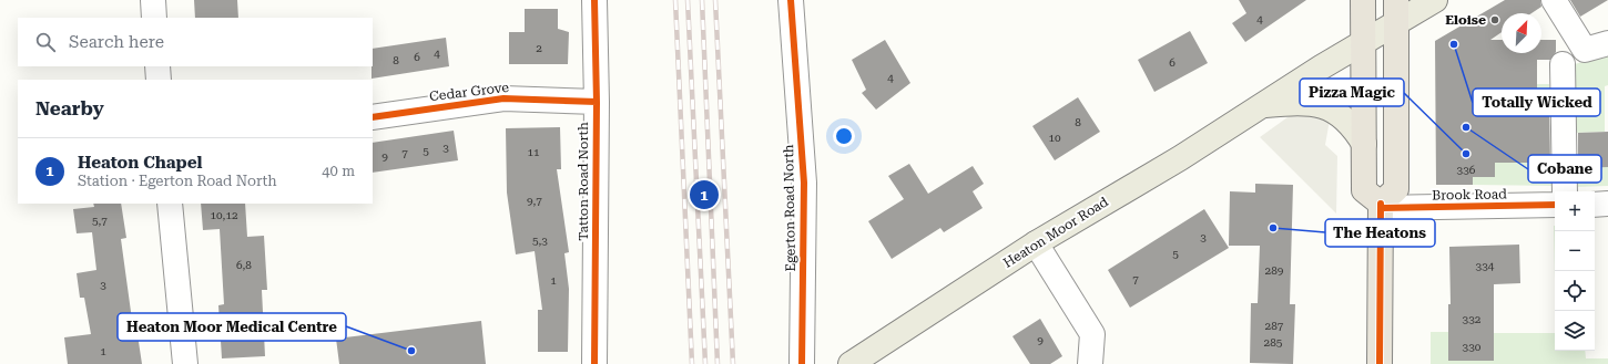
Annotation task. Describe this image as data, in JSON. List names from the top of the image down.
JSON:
{
  "streets": {
    "main road": ["Heaton Moor Road"],
    "street": [
      "Cedar Grove",
      "Tatton Road North",
      "Brook Road",
      "Egerton Road North"
    ]
  },
  "crossings": [
    ["Cedar Grove", "Tatton Road North"]
  ],
  "places": [
    "Eloise",
    "Totally Wicked",
    "Cobane",
    "Pizza Magic",
    "The Heatons",
    "Heaton Moor Medical Centre"
  ],
  "house_numbers": [
    "4",
    "2",
    "4",
    "6",
    "8",
    "6",
    "4",
    "8",
    "10",
    "3",
    "5",
    "11",
    "7",
    "9",
    "336",
    "9,7",
    "10,12",
    "5,7",
    "3",
    "5,3",
    "5",
    "6,8",
    "334",
    "289",
    "7",
    "1",
    "3",
    "332",
    "287",
    "9",
    "285",
    "330",
    "1"
  ],
  "north": "top right",
  "page": {
    "search": "Search here",
    "heading": "Nearby",
    "list": [
      {
        "mark": "1",
        "name": "Heaton Chapel",
        "note": "Station · Egerton Road North",
        "value": "40 m"
      }
    ],
    "pins": "1",
    "map_buttons": ["+", "−"]
  }
}
